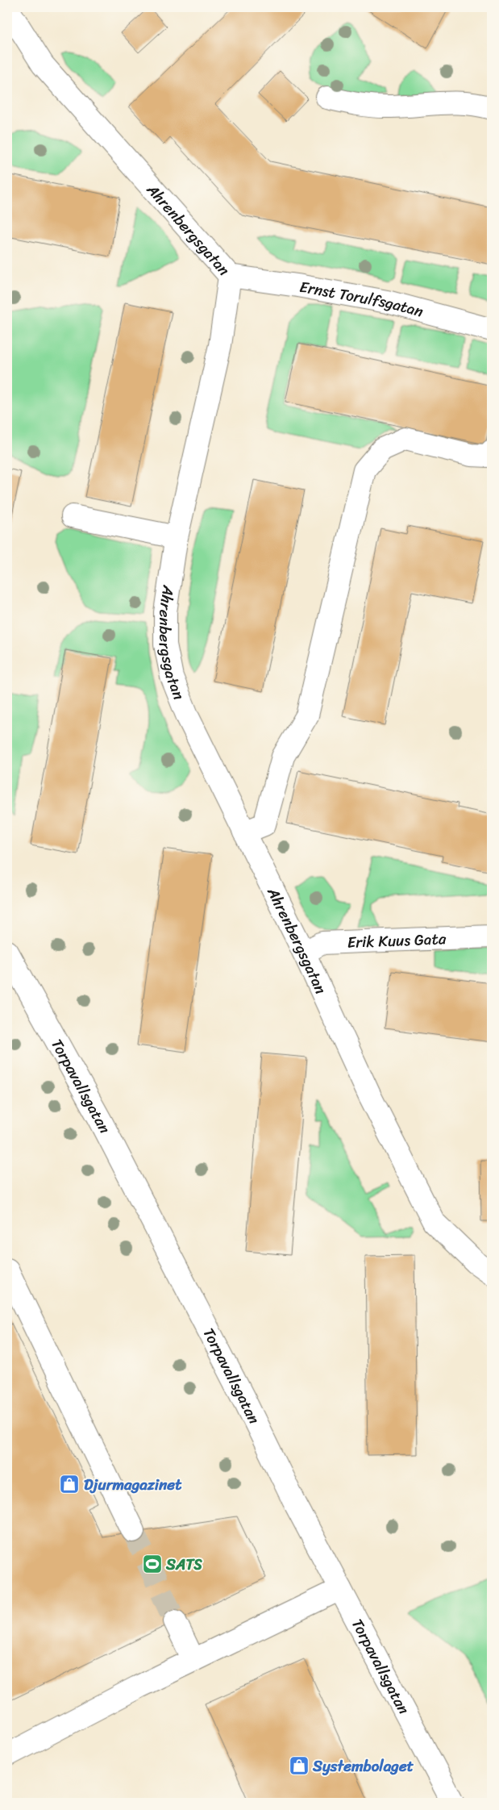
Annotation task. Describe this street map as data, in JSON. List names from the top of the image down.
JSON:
{
  "streets": {
    "street": [
      "Ahrenbergsgatan",
      "Ernst Torulfsgatan",
      "Erik Kuus Gata",
      "Torpavallsgatan"
    ]
  },
  "crossings": [
    ["Ahrenbergsgatan", "Ernst Torulfsgatan"],
    ["Ahrenbergsgatan", "Erik Kuus Gata"]
  ],
  "places": {
    "shop": ["Djurmagazinet", "Systembolaget"],
    "sports": ["SATS"]
  }
}
